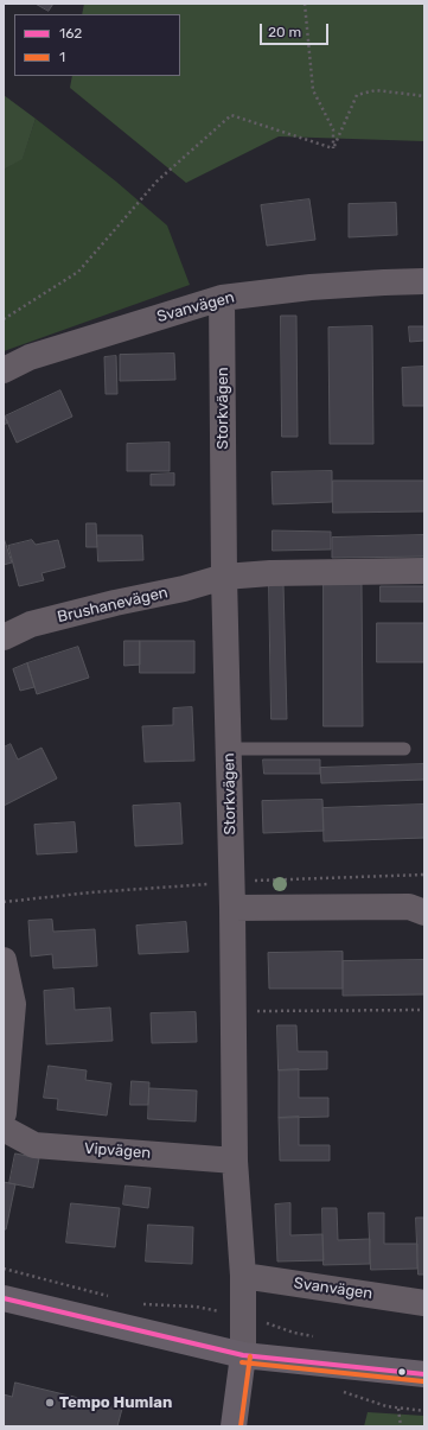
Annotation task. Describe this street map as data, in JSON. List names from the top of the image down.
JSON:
{
  "streets": {
    "street": [
      "Svanvägen",
      "Storkvägen",
      "Brushanevägen",
      "Vipvägen"
    ]
  },
  "crossings": [
    ["Svanvägen", "Storkvägen"],
    ["Storkvägen", "Brushanevägen"],
    ["Storkvägen", "Vipvägen"]
  ],
  "places": ["Tempo Humlan"],
  "lines": ["transit line 162", "transit line 1"],
  "legend": ["162", "1"],
  "scale_bar": "20 m"
}
